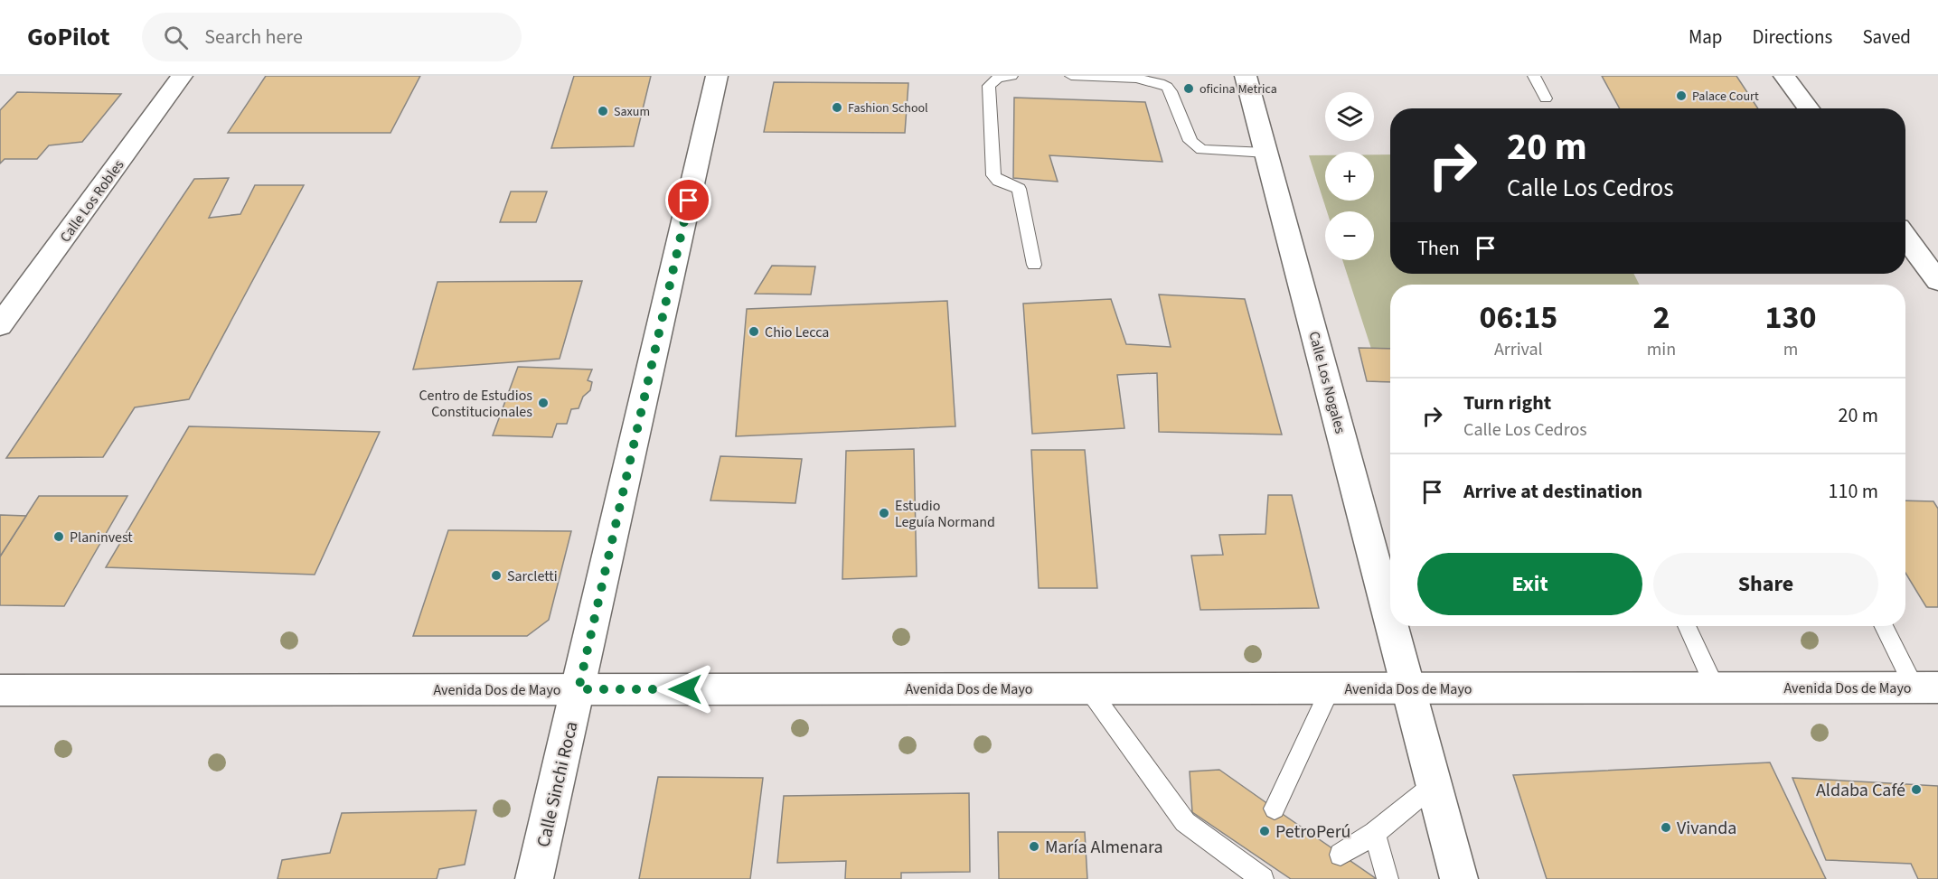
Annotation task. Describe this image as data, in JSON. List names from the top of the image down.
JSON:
{
  "streets": {
    "street": [
      "Calle Los Robles",
      "Calle Los Nogales",
      "Avenida Dos de Mayo",
      "Calle Sinchi Roca"
    ]
  },
  "crossings": [
    ["Calle Los Nogales", "Avenida Dos de Mayo"],
    ["Avenida Dos de Mayo", "Calle Sinchi Roca"]
  ],
  "places": [
    "oficina Metrica",
    "Palace Court",
    "Fashion School",
    "Saxum",
    "Chio Lecca",
    "Centro de Estudios Constitucionales",
    "Estudio Leguía Normand",
    "Planinvest",
    "Sarcletti",
    "Aldaba Café",
    "Vivanda",
    "PetroPerú",
    "María Almenara"
  ],
  "page": {
    "header": "GoPilot",
    "search": "Search here",
    "nav": ["Map", "Directions", "Saved"],
    "map_buttons": ["+", "−"],
    "turn": ["20 m", "Calle Los Cedros"],
    "then": "Then",
    "eta": [
      "06:15",
      "Arrival",
      "2",
      "min",
      "130",
      "m"
    ],
    "list": [
      {
        "name": "Turn right",
        "note": "Calle Los Cedros",
        "value": "20 m"
      },
      {
        "name": "Arrive at destination",
        "value": "110 m"
      }
    ],
    "buttons": ["Exit", "Share"]
  }
}
